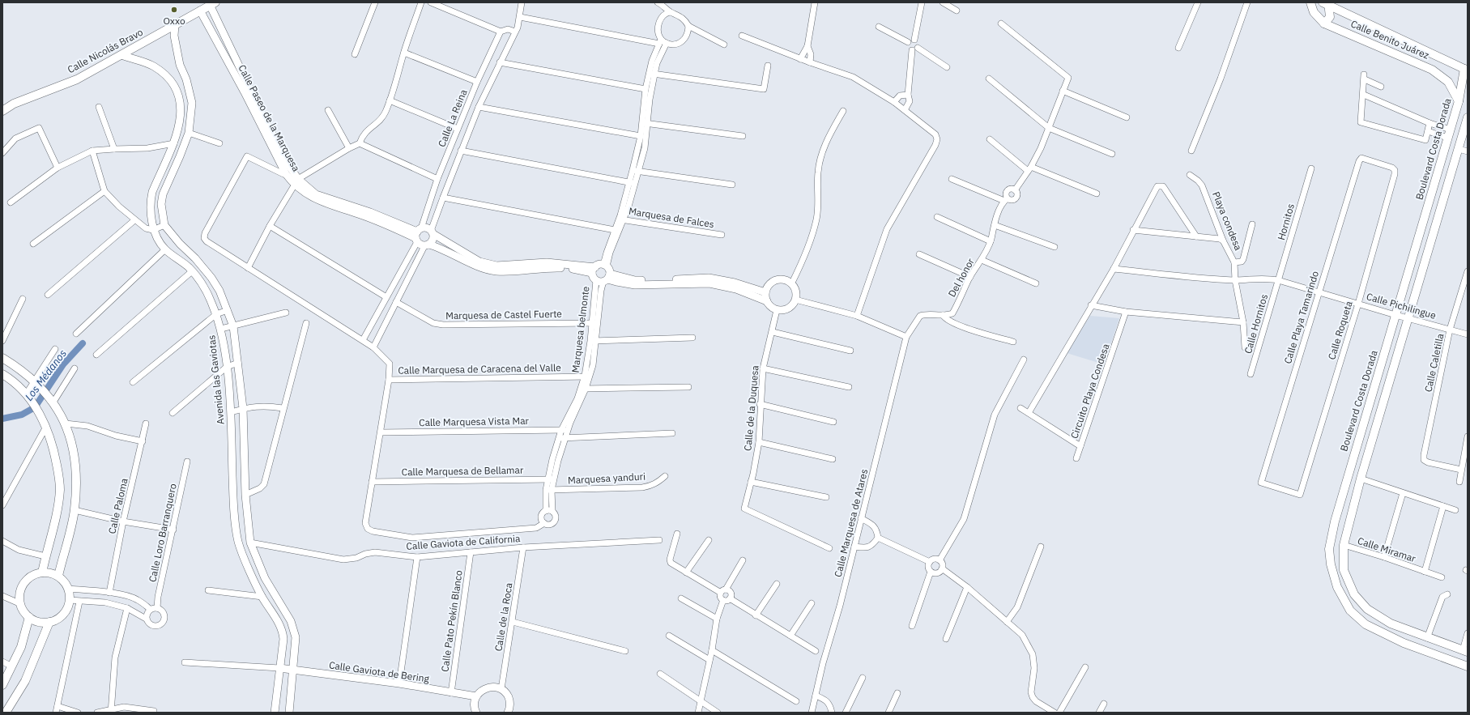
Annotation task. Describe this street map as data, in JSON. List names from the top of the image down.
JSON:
{
  "streets": {
    "main road": ["Calle Benito Juárez", "Calle Nicolás Bravo", "Boulevard Costa Dorada"],
    "street": [
      "Calle Paseo de la Marquesa",
      "Calle La Reina",
      "Marquesa de Falces",
      "Playa condesa",
      "Hornitos",
      "Del honor",
      "Calle Pichilingue",
      "Marquesa de Castel Fuerte",
      "Calle Playa Tamarindo",
      "Calle Hornitos",
      "Marquesa belmonte",
      "Calle Roqueta",
      "Calle Caletilla",
      "Calle Marquesa de Caracena del Valle",
      "Avenida las Gaviotas",
      "Circuito Playa Condesa",
      "Calle de la Duquesa",
      "Calle Marquesa Vista Mar",
      "Calle Marquesa de Bellamar",
      "Marquesa yanduri",
      "Calle Paloma",
      "Calle Marquesa de Atares",
      "Calle Loro Barranquero",
      "Calle Gaviota de California",
      "Calle Miramar",
      "Calle de la Roca",
      "Calle Pato Pekín Blanco",
      "Calle Gaviota de Bering"
    ]
  },
  "crossings": [
    ["Calle Benito Juárez", "Boulevard Costa Dorada"],
    ["Calle Nicolás Bravo", "Calle Paseo de la Marquesa"],
    ["Calle Nicolás Bravo", "Avenida las Gaviotas"],
    ["Calle Paseo de la Marquesa", "Calle La Reina"],
    ["Boulevard Costa Dorada", "Calle Pichilingue"],
    ["Playa condesa", "Calle Pichilingue"],
    ["Hornitos", "Calle Pichilingue"],
    ["Hornitos", "Calle Hornitos"],
    ["Calle Pichilingue", "Calle Playa Tamarindo"],
    ["Calle Pichilingue", "Calle Hornitos"],
    ["Calle Pichilingue", "Calle Roqueta"],
    ["Calle Pichilingue", "Calle Caletilla"],
    ["Marquesa de Castel Fuerte", "Marquesa belmonte"],
    ["Calle Playa Tamarindo", "Calle Roqueta"],
    ["Marquesa belmonte", "Calle Marquesa de Caracena del Valle"],
    ["Marquesa belmonte", "Calle Marquesa Vista Mar"],
    ["Marquesa belmonte", "Calle Marquesa de Bellamar"],
    ["Marquesa belmonte", "Marquesa yanduri"],
    ["Marquesa belmonte", "Calle Gaviota de California"],
    ["Avenida las Gaviotas", "Calle Gaviota de Bering"],
    ["Calle Marquesa de Bellamar", "Calle Gaviota de California"],
    ["Calle Gaviota de California", "Calle de la Roca"],
    ["Calle Gaviota de California", "Calle Pato Pekín Blanco"],
    ["Calle Pato Pekín Blanco", "Calle Gaviota de Bering"]
  ],
  "water": ["Los Médanos"],
  "places": ["Oxxo"]
}
